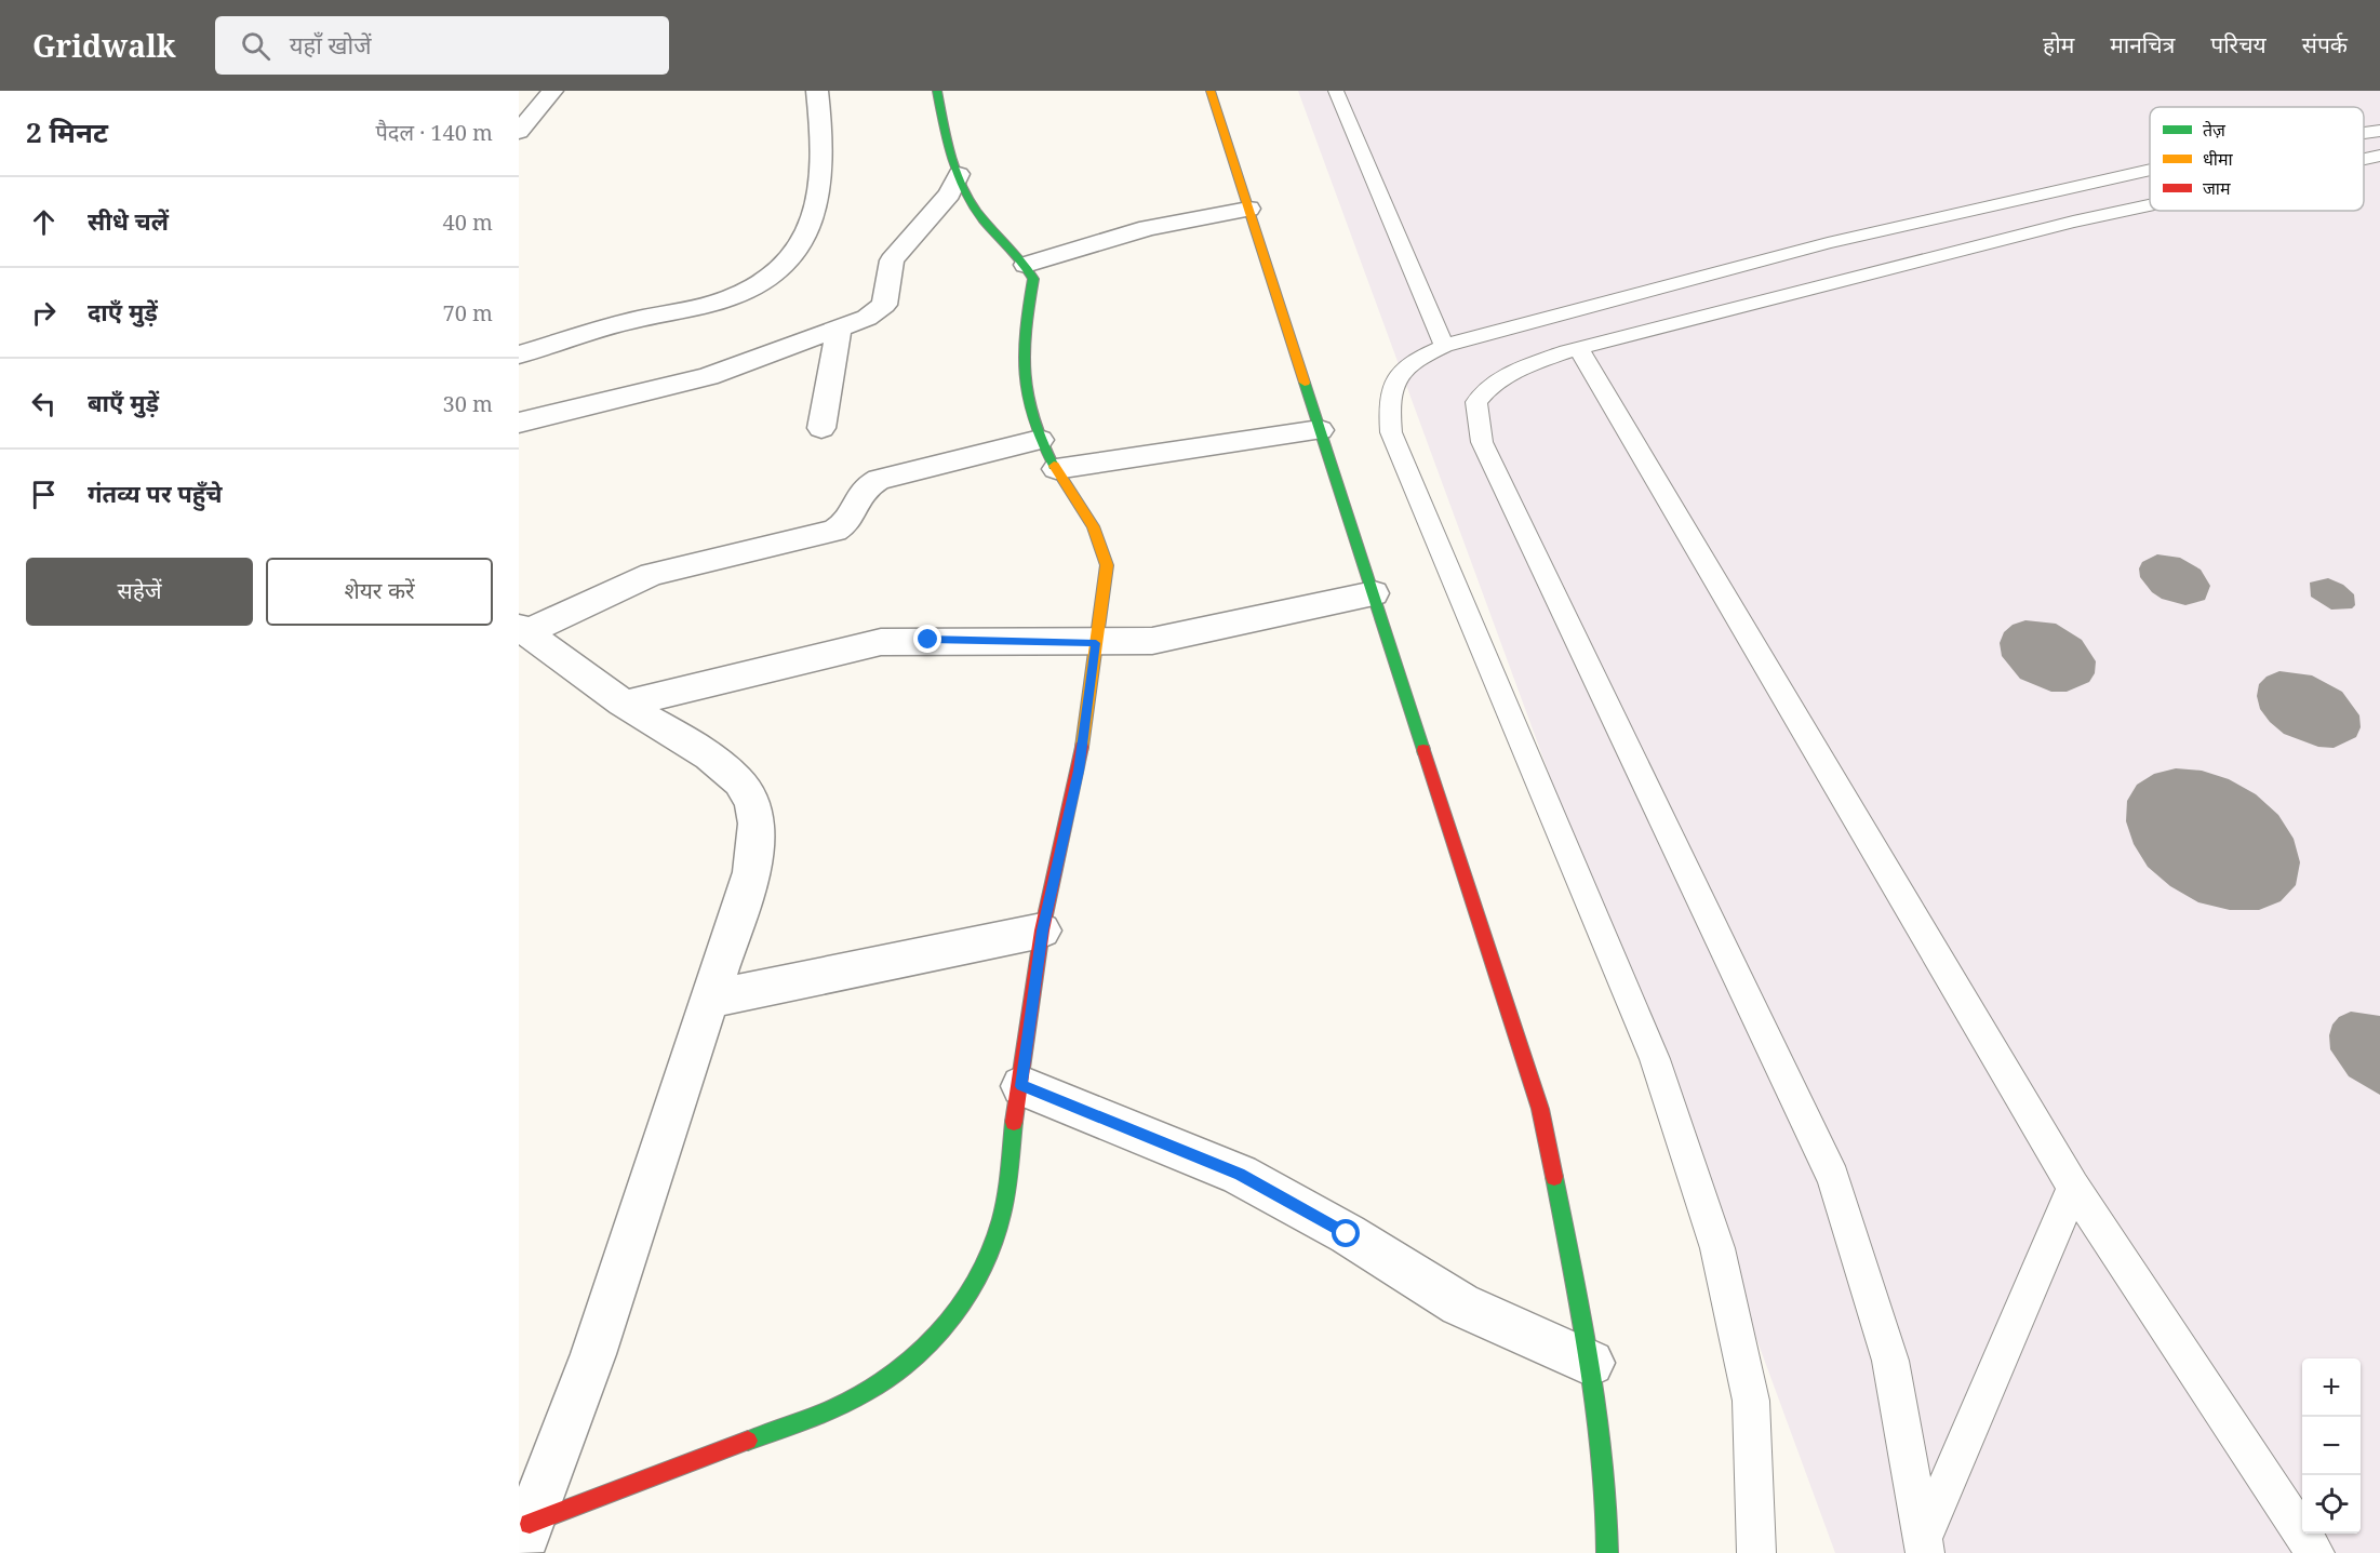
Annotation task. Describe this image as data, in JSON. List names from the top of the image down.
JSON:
{
  "legend": ["तेज़", "धीमा", "जाम"],
  "page": {
    "header": "Gridwalk",
    "search": "यहाँ खोजें",
    "nav": [
      "होम",
      "मानचित्र",
      "परिचय",
      "संपर्क"
    ],
    "heading": ["2 मिनट", "पैदल · 140 m"],
    "list": [
      ["सीधे चलें", "40 m"],
      ["दाएँ मुड़ें", "70 m"],
      ["बाएँ मुड़ें", "30 m"],
      "गंतव्य पर पहुँचे"
    ],
    "buttons": ["सहेजें", "शेयर करें"],
    "map_buttons": ["+", "−"]
  }
}
